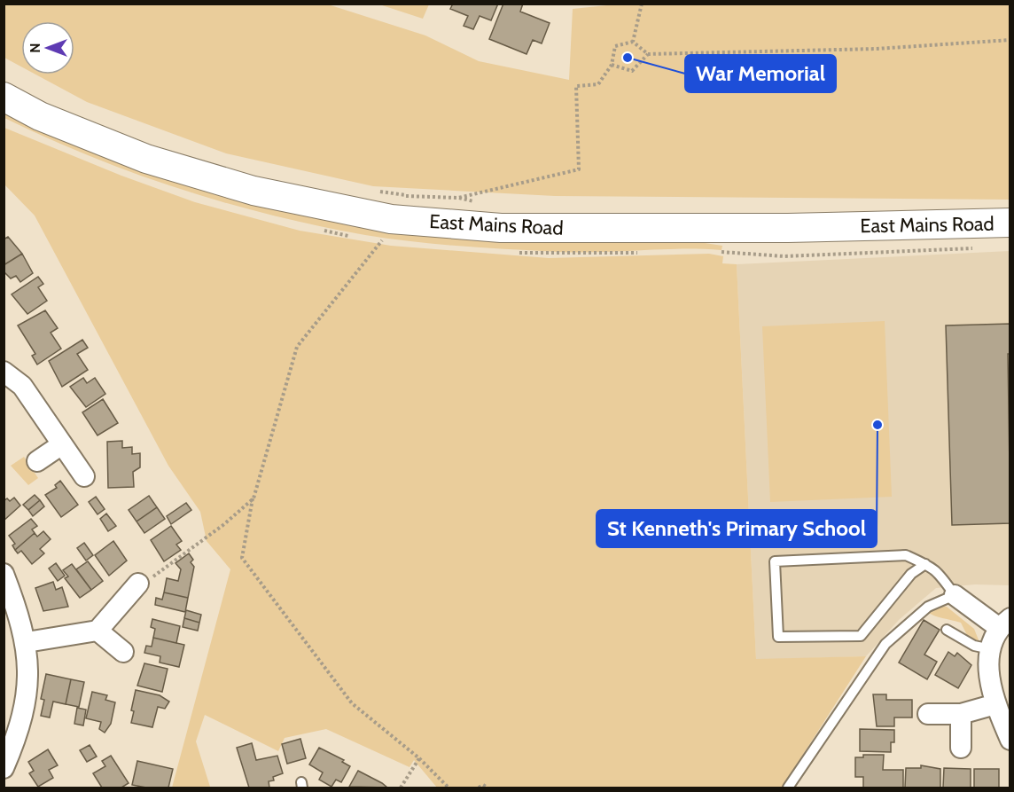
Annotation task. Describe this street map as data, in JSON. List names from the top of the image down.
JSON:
{
  "streets": {
    "main road": ["East Mains Road"]
  },
  "places": ["War Memorial", "St Kenneth's Primary School"],
  "north": "left"
}
